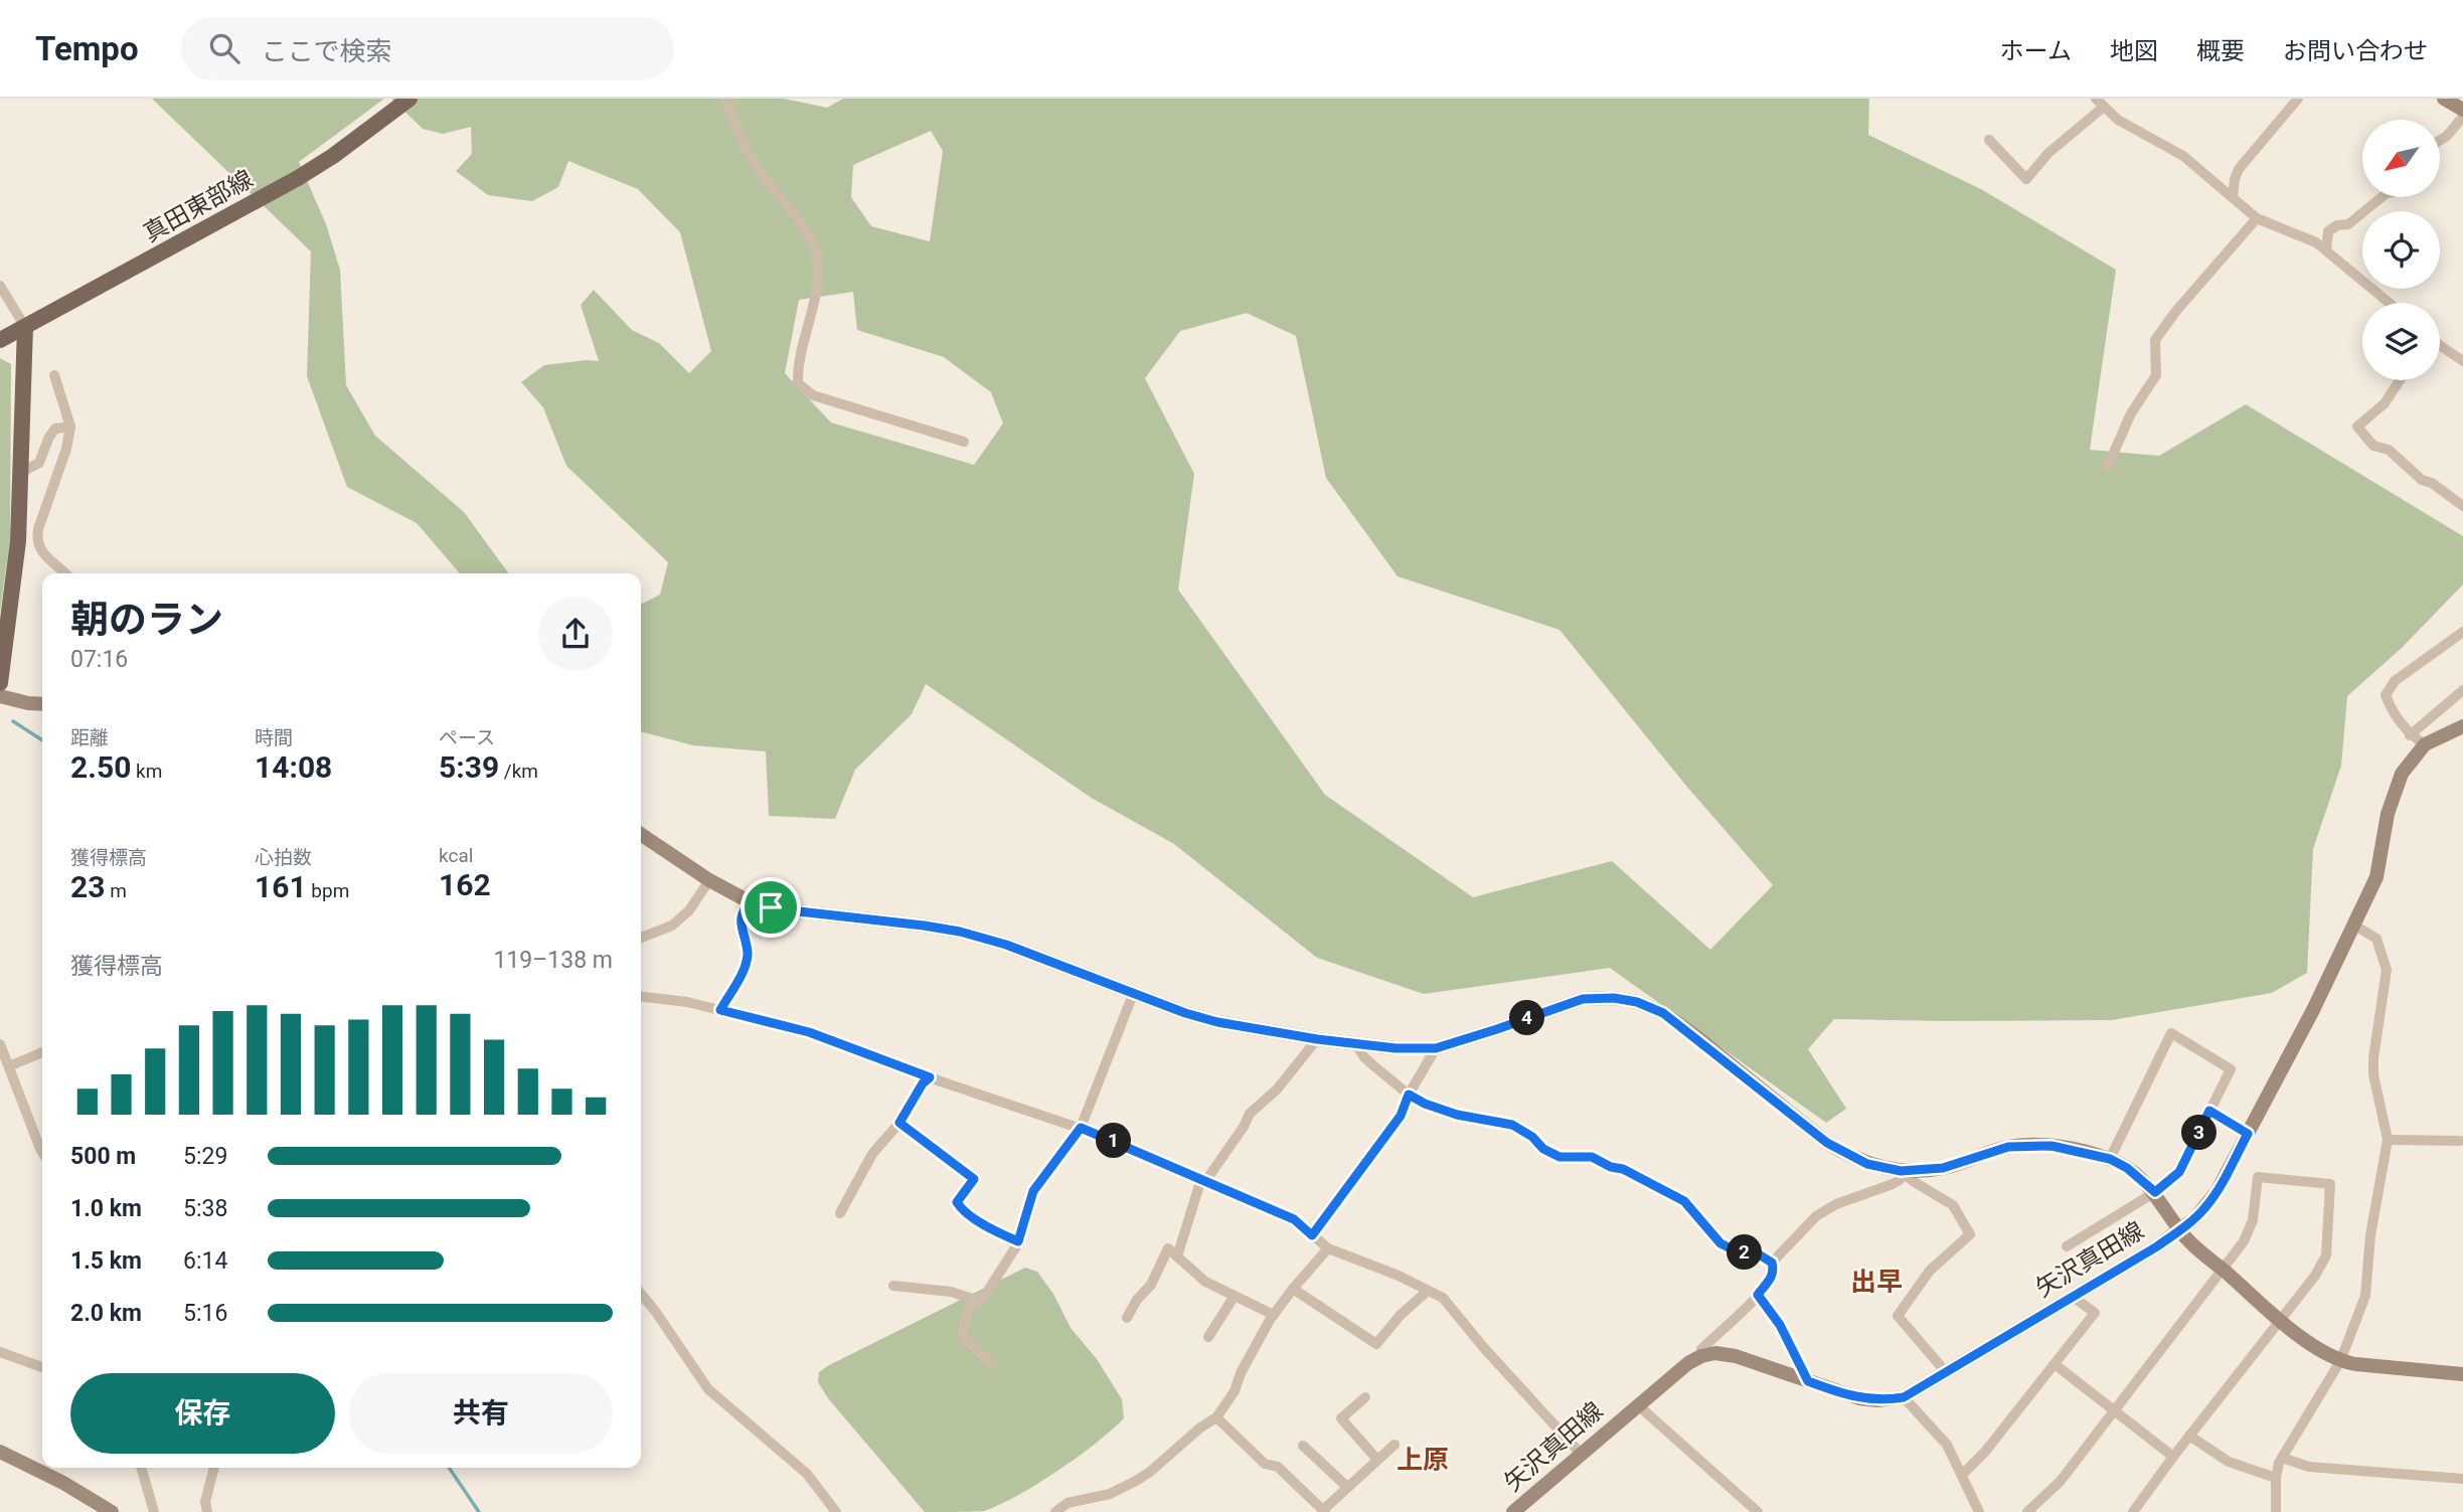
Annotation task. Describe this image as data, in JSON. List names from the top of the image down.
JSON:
{
  "streets": {
    "main road": ["真田東部線"],
    "street": ["矢沢真田線"]
  },
  "districts": ["出早", "上原"],
  "north": "bottom left",
  "page": {
    "header": "Tempo",
    "search": "ここで検索",
    "nav": [
      "ホーム",
      "地図",
      "概要",
      "お問い合わせ"
    ],
    "heading": ["朝のラン", "07:16"],
    "stats": [
      ["距離", "2.50 km"],
      ["時間", "14:08"],
      ["ペース", "5:39 /km"],
      ["獲得標高", "23 m"],
      ["心拍数", "161 bpm"],
      ["kcal", "162"]
    ],
    "chart": ["獲得標高", "119–138 m"],
    "pins": [
      "4",
      "3",
      "1",
      "2"
    ],
    "list": [
      {
        "name": "500 m",
        "note": "5:29"
      },
      {
        "name": "1.0 km",
        "note": "5:38"
      },
      {
        "name": "1.5 km",
        "note": "6:14"
      },
      {
        "name": "2.0 km",
        "note": "5:16"
      }
    ],
    "buttons": ["保存", "共有"]
  }
}
